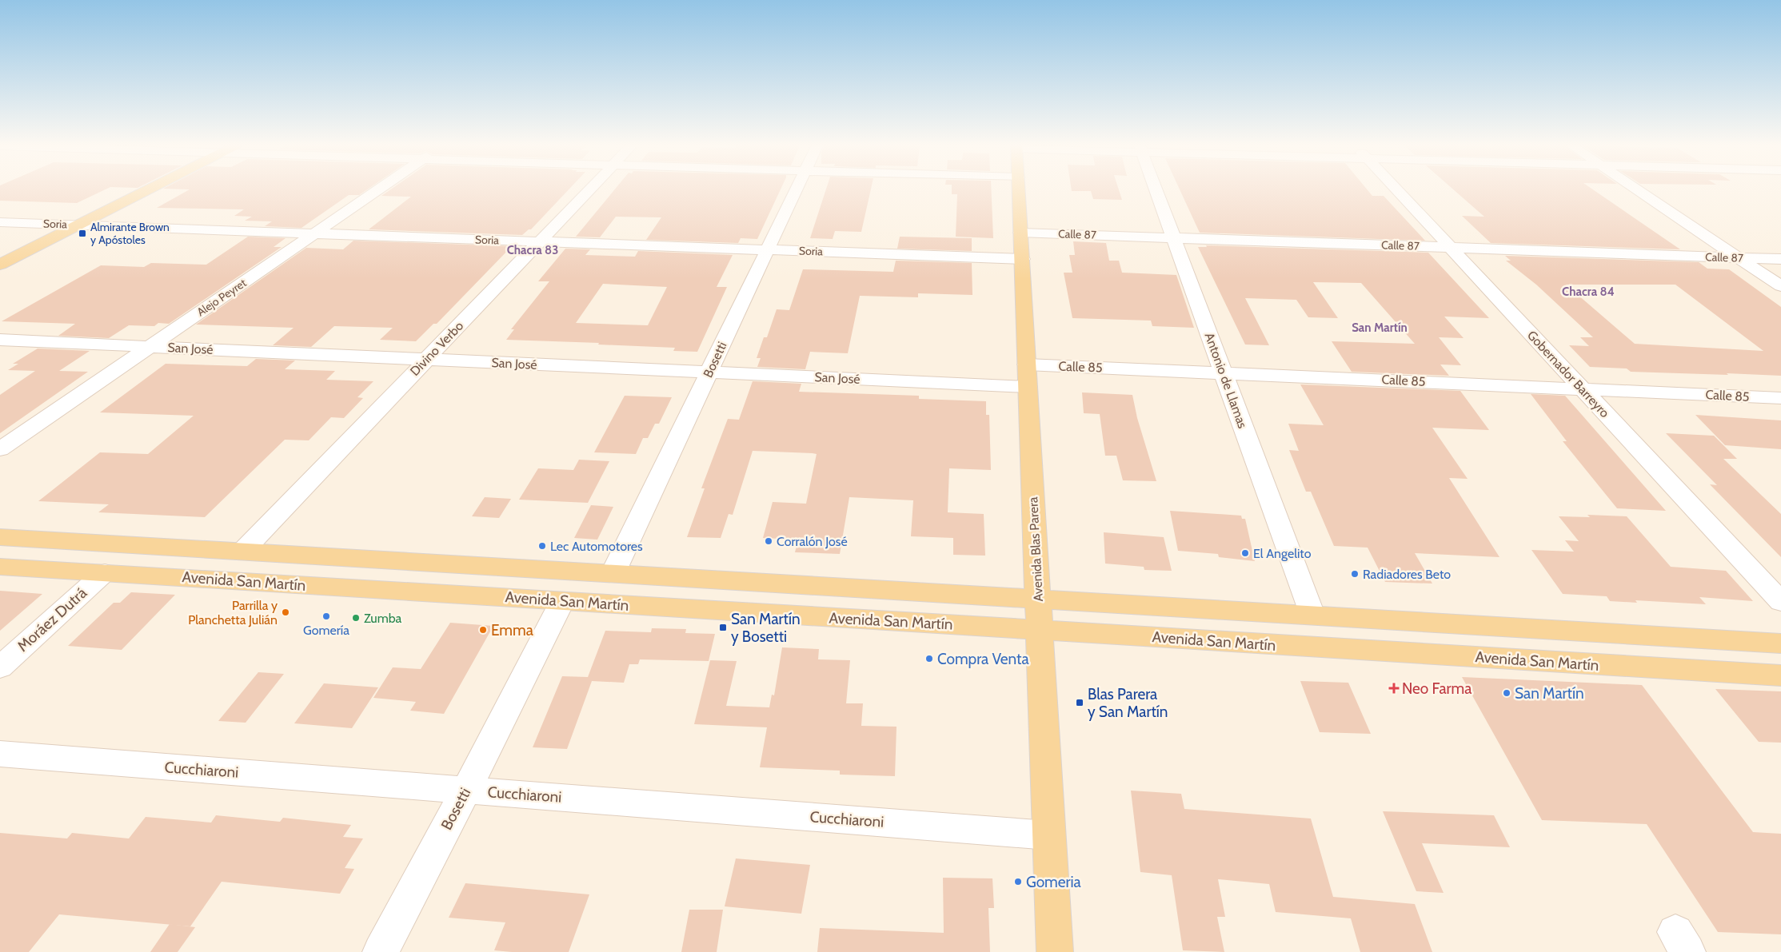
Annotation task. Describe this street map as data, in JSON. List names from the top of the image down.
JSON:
{
  "streets": {
    "main road": ["Avenida Blas Parera", "Avenida San Martín"],
    "street": [
      "Soria",
      "Calle 87",
      "Alejo Peyret",
      "San José",
      "Divino Verbo",
      "Bosetti",
      "Calle 85",
      "Gobernador Barreyro",
      "Antonio de Llamas",
      "Moráez Dutrá",
      "Cucchiaroni"
    ]
  },
  "crossings": [
    ["Soria", "Alejo Peyret"],
    ["Soria", "Divino Verbo"],
    ["Soria", "Bosetti"],
    ["Soria", "Avenida Blas Parera"],
    ["Calle 87", "Gobernador Barreyro"],
    ["Calle 87", "Antonio de Llamas"],
    ["Calle 87", "Avenida Blas Parera"],
    ["Alejo Peyret", "San José"],
    ["San José", "Divino Verbo"],
    ["San José", "Bosetti"],
    ["San José", "Avenida Blas Parera"],
    ["Divino Verbo", "Avenida San Martín"],
    ["Bosetti", "Avenida San Martín"],
    ["Bosetti", "Cucchiaroni"],
    ["Calle 85", "Gobernador Barreyro"],
    ["Calle 85", "Antonio de Llamas"],
    ["Calle 85", "Avenida Blas Parera"],
    ["Antonio de Llamas", "Avenida San Martín"],
    ["Avenida Blas Parera", "Avenida San Martín"],
    ["Avenida Blas Parera", "Cucchiaroni"],
    ["Avenida San Martín", "Moráez Dutrá"]
  ],
  "districts": ["Chacra 83", "Chacra 84", "San Martín"],
  "places": {
    "transit": ["Almirante Brown y Apóstoles", "San Martín y Bosetti", "Blas Parera y San Martín"],
    "other": [
      "Corralón José",
      "Lec Automotores",
      "El Angelito",
      "Radiadores Beto",
      "Parrilla y Planchetta Julián",
      "Gomería",
      "Zumba",
      "Emma",
      "Compra Venta",
      "San Martín",
      "Gomeria"
    ],
    "health": ["Neo Farma"]
  }
}
